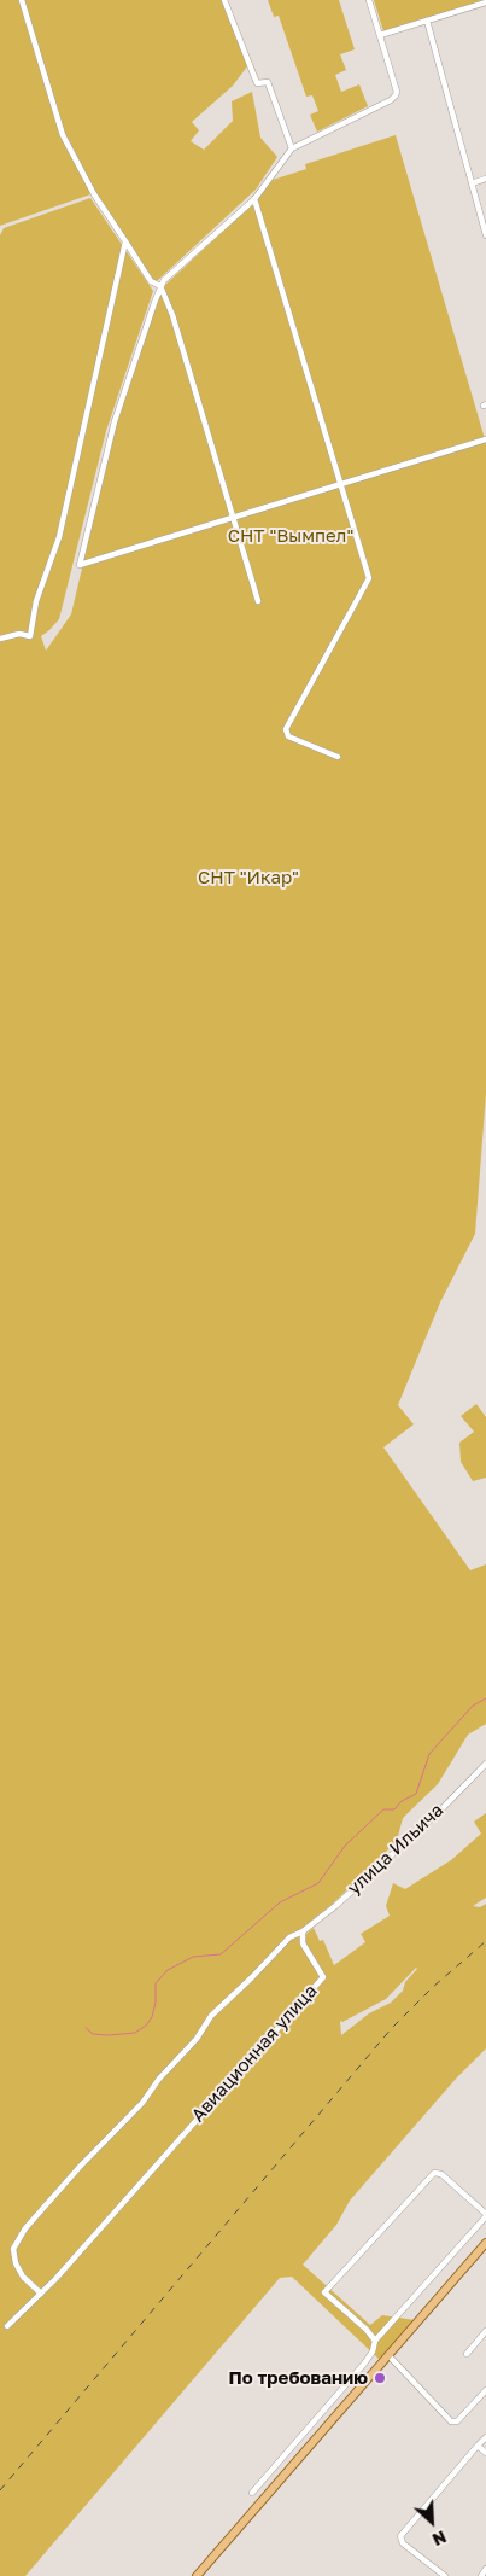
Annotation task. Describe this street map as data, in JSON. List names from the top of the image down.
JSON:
{
  "streets": {
    "street": ["улица Ильича", "Авиационная улица"]
  },
  "crossings": [
    ["улица Ильича", "Авиационная улица"]
  ],
  "parks": ["СНТ \"Вымпел\"", "СНТ \"Икар\""],
  "places": ["По требованию"],
  "north": "bottom right"
}
